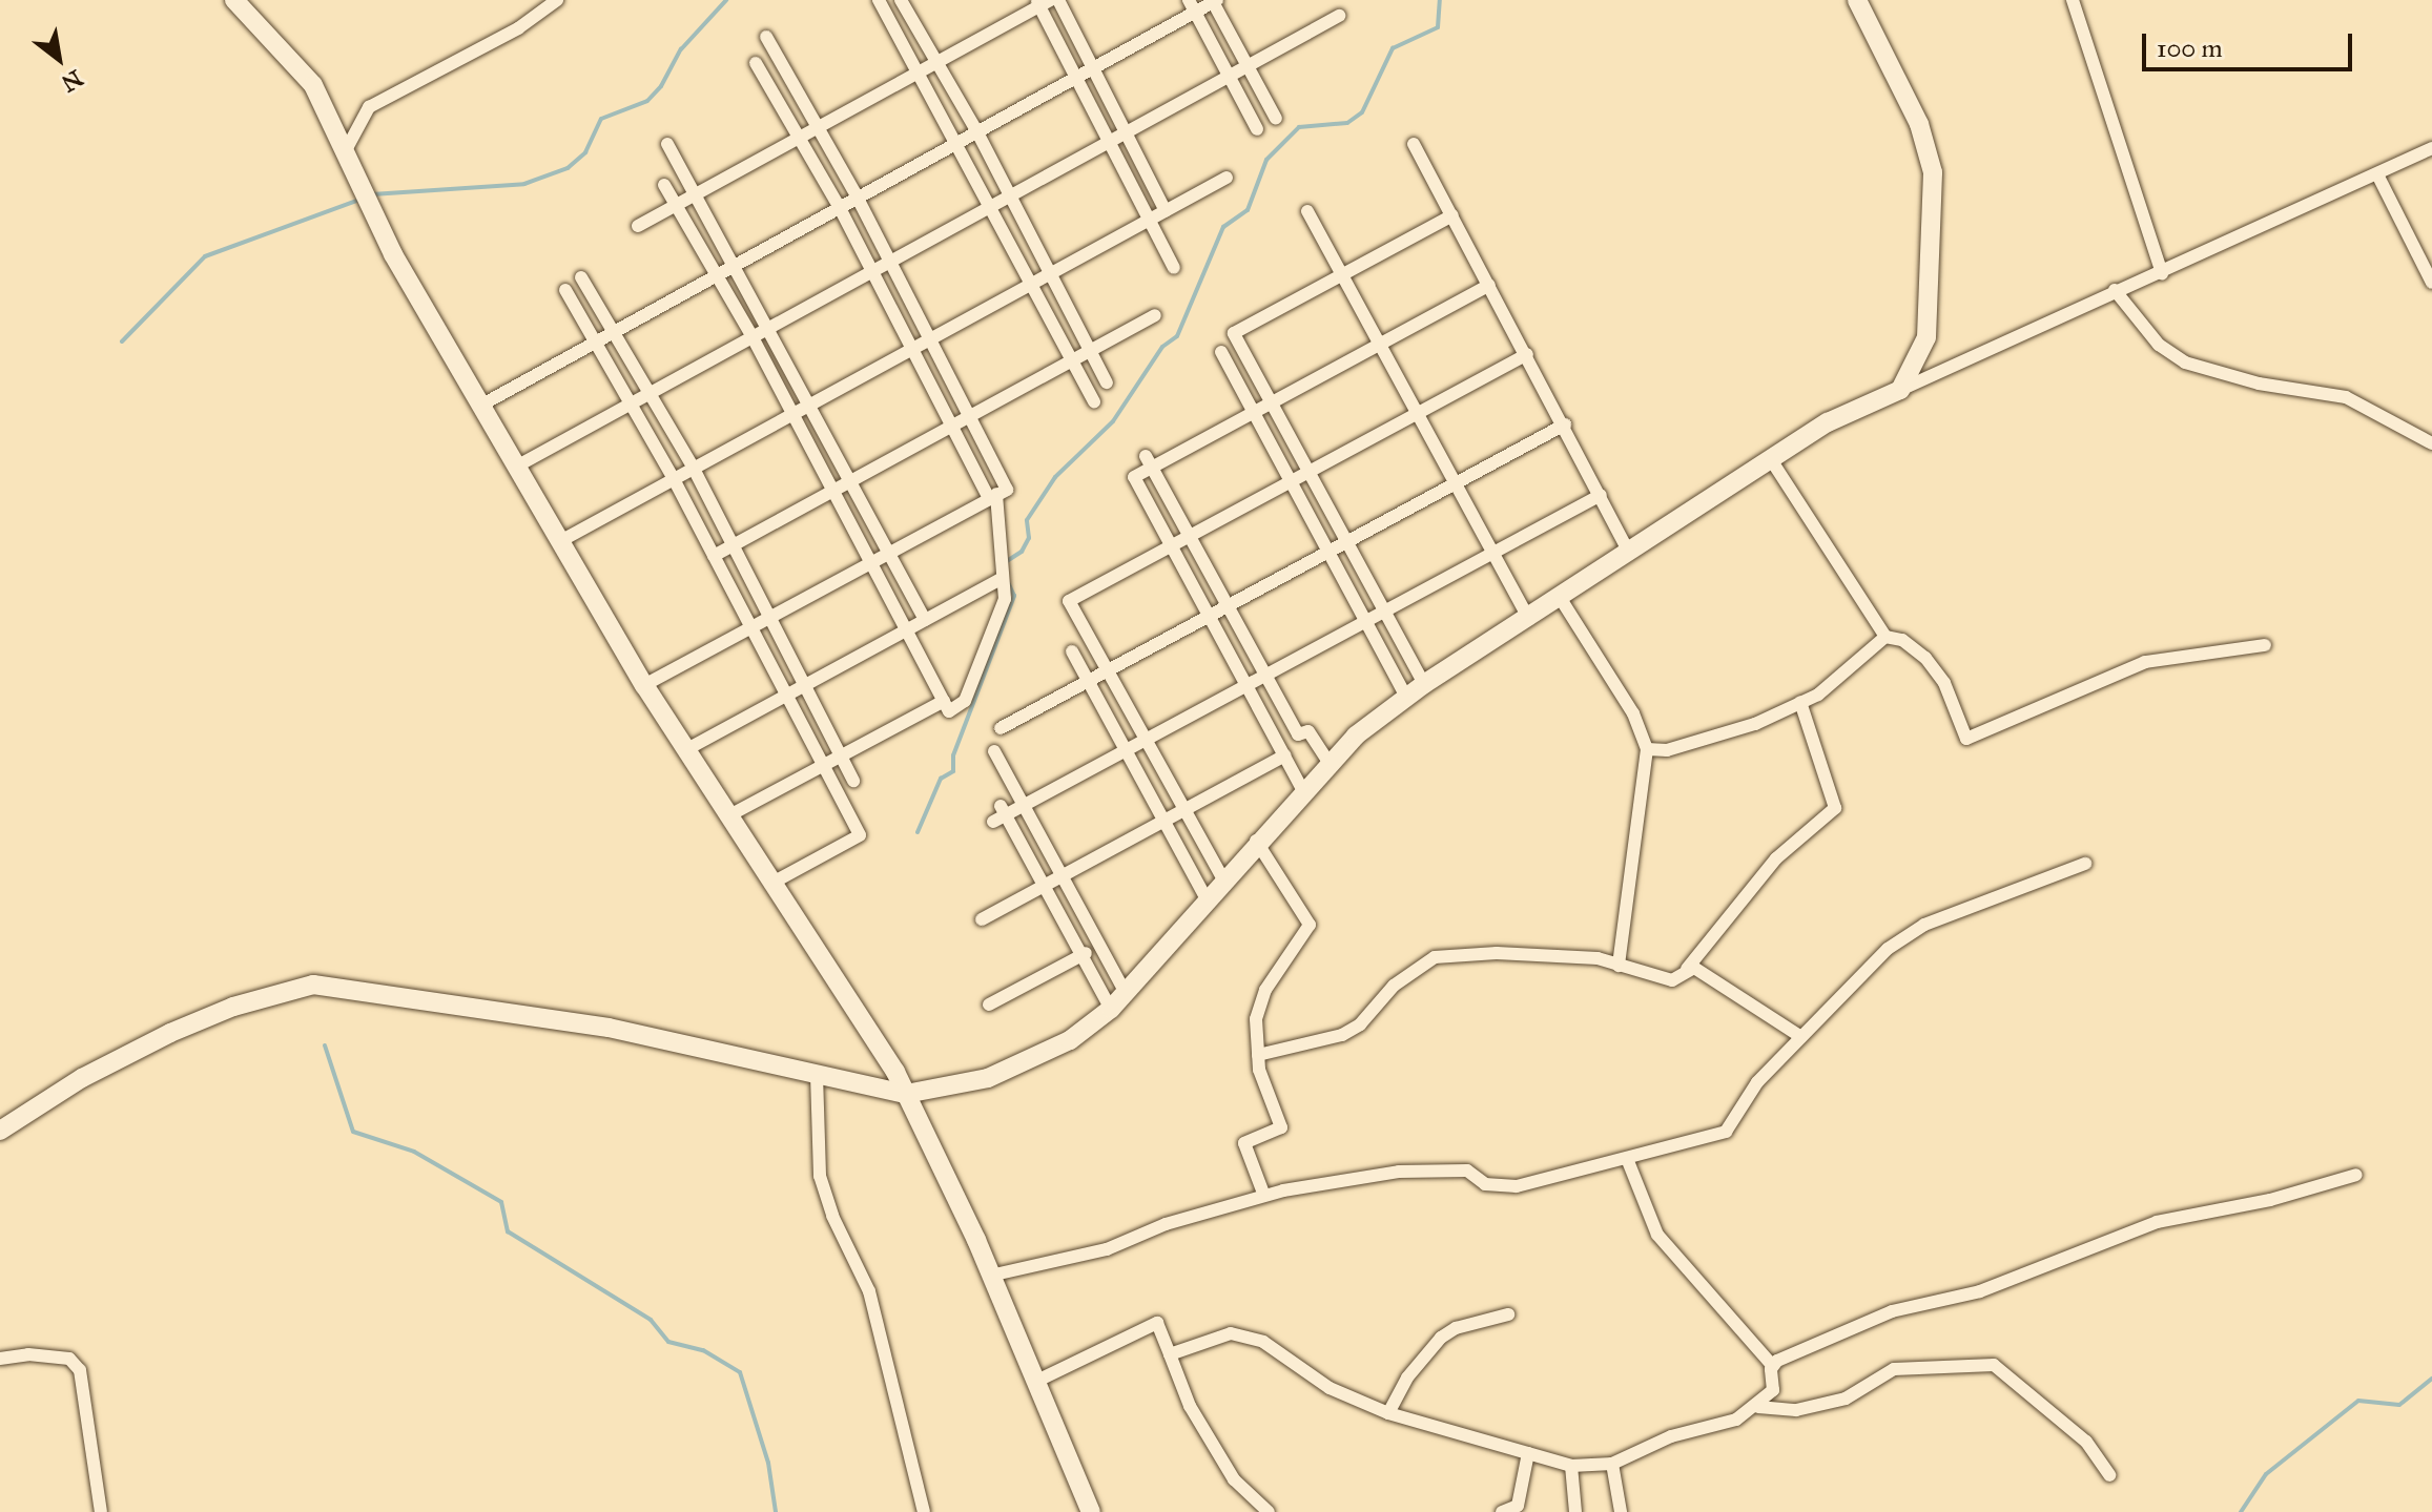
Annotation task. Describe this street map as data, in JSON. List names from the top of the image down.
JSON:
{
  "scale_bar": "100 m",
  "north": "bottom right"
}
